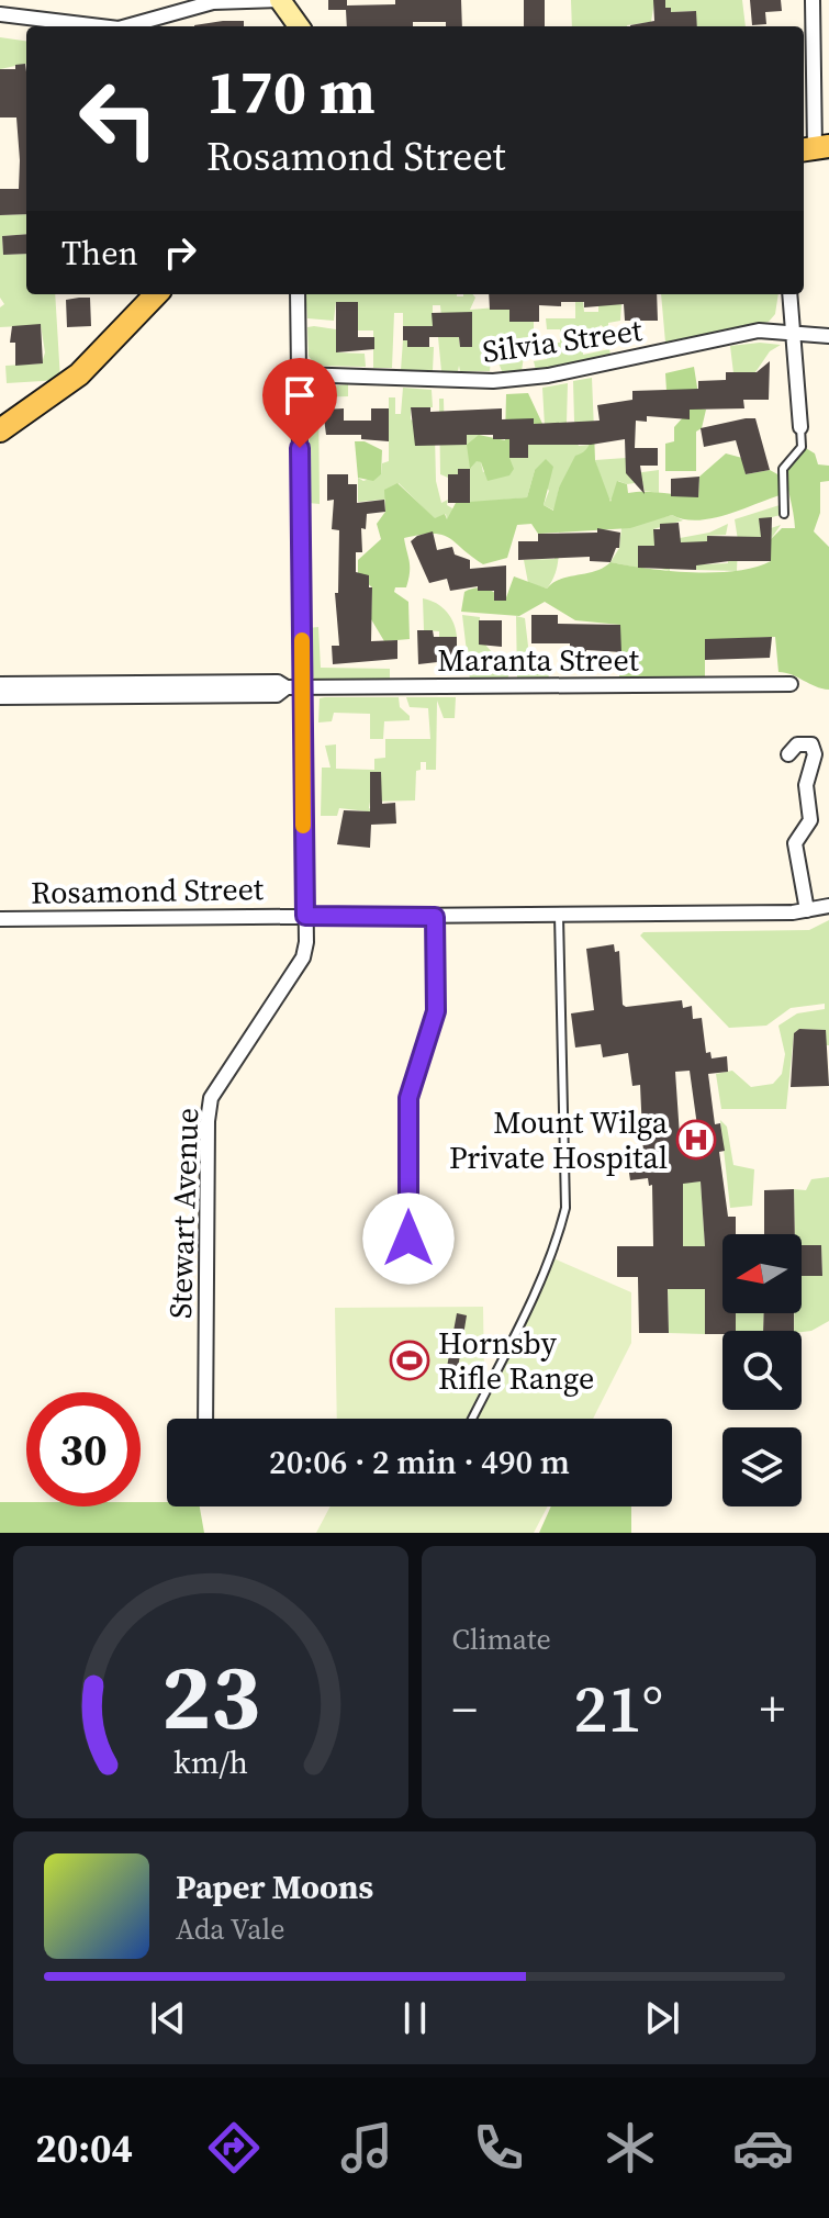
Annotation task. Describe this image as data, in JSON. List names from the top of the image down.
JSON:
{
  "streets": {
    "street": [
      "Silvia Street",
      "Maranta Street",
      "Rosamond Street",
      "Stewart Avenue"
    ]
  },
  "crossings": [
    ["Silvia Street", "Stewart Avenue"],
    ["Maranta Street", "Stewart Avenue"],
    ["Rosamond Street", "Stewart Avenue"]
  ],
  "places": {
    "hospital": ["Mount Wilga Private Hospital"],
    "sports": ["Hornsby Rifle Range"]
  },
  "north": "left",
  "page": {
    "turn": ["170 m", "Rosamond Street"],
    "then": "Then",
    "limit": "30",
    "trip": "20:06 · 2 min · 490 m",
    "tile": "Climate",
    "heat": ["−", "21°", "+"],
    "song": ["Paper Moons", "Ada Vale"],
    "tabs": "20:04",
    "gauge": ["23", "km/h"]
  }
}
